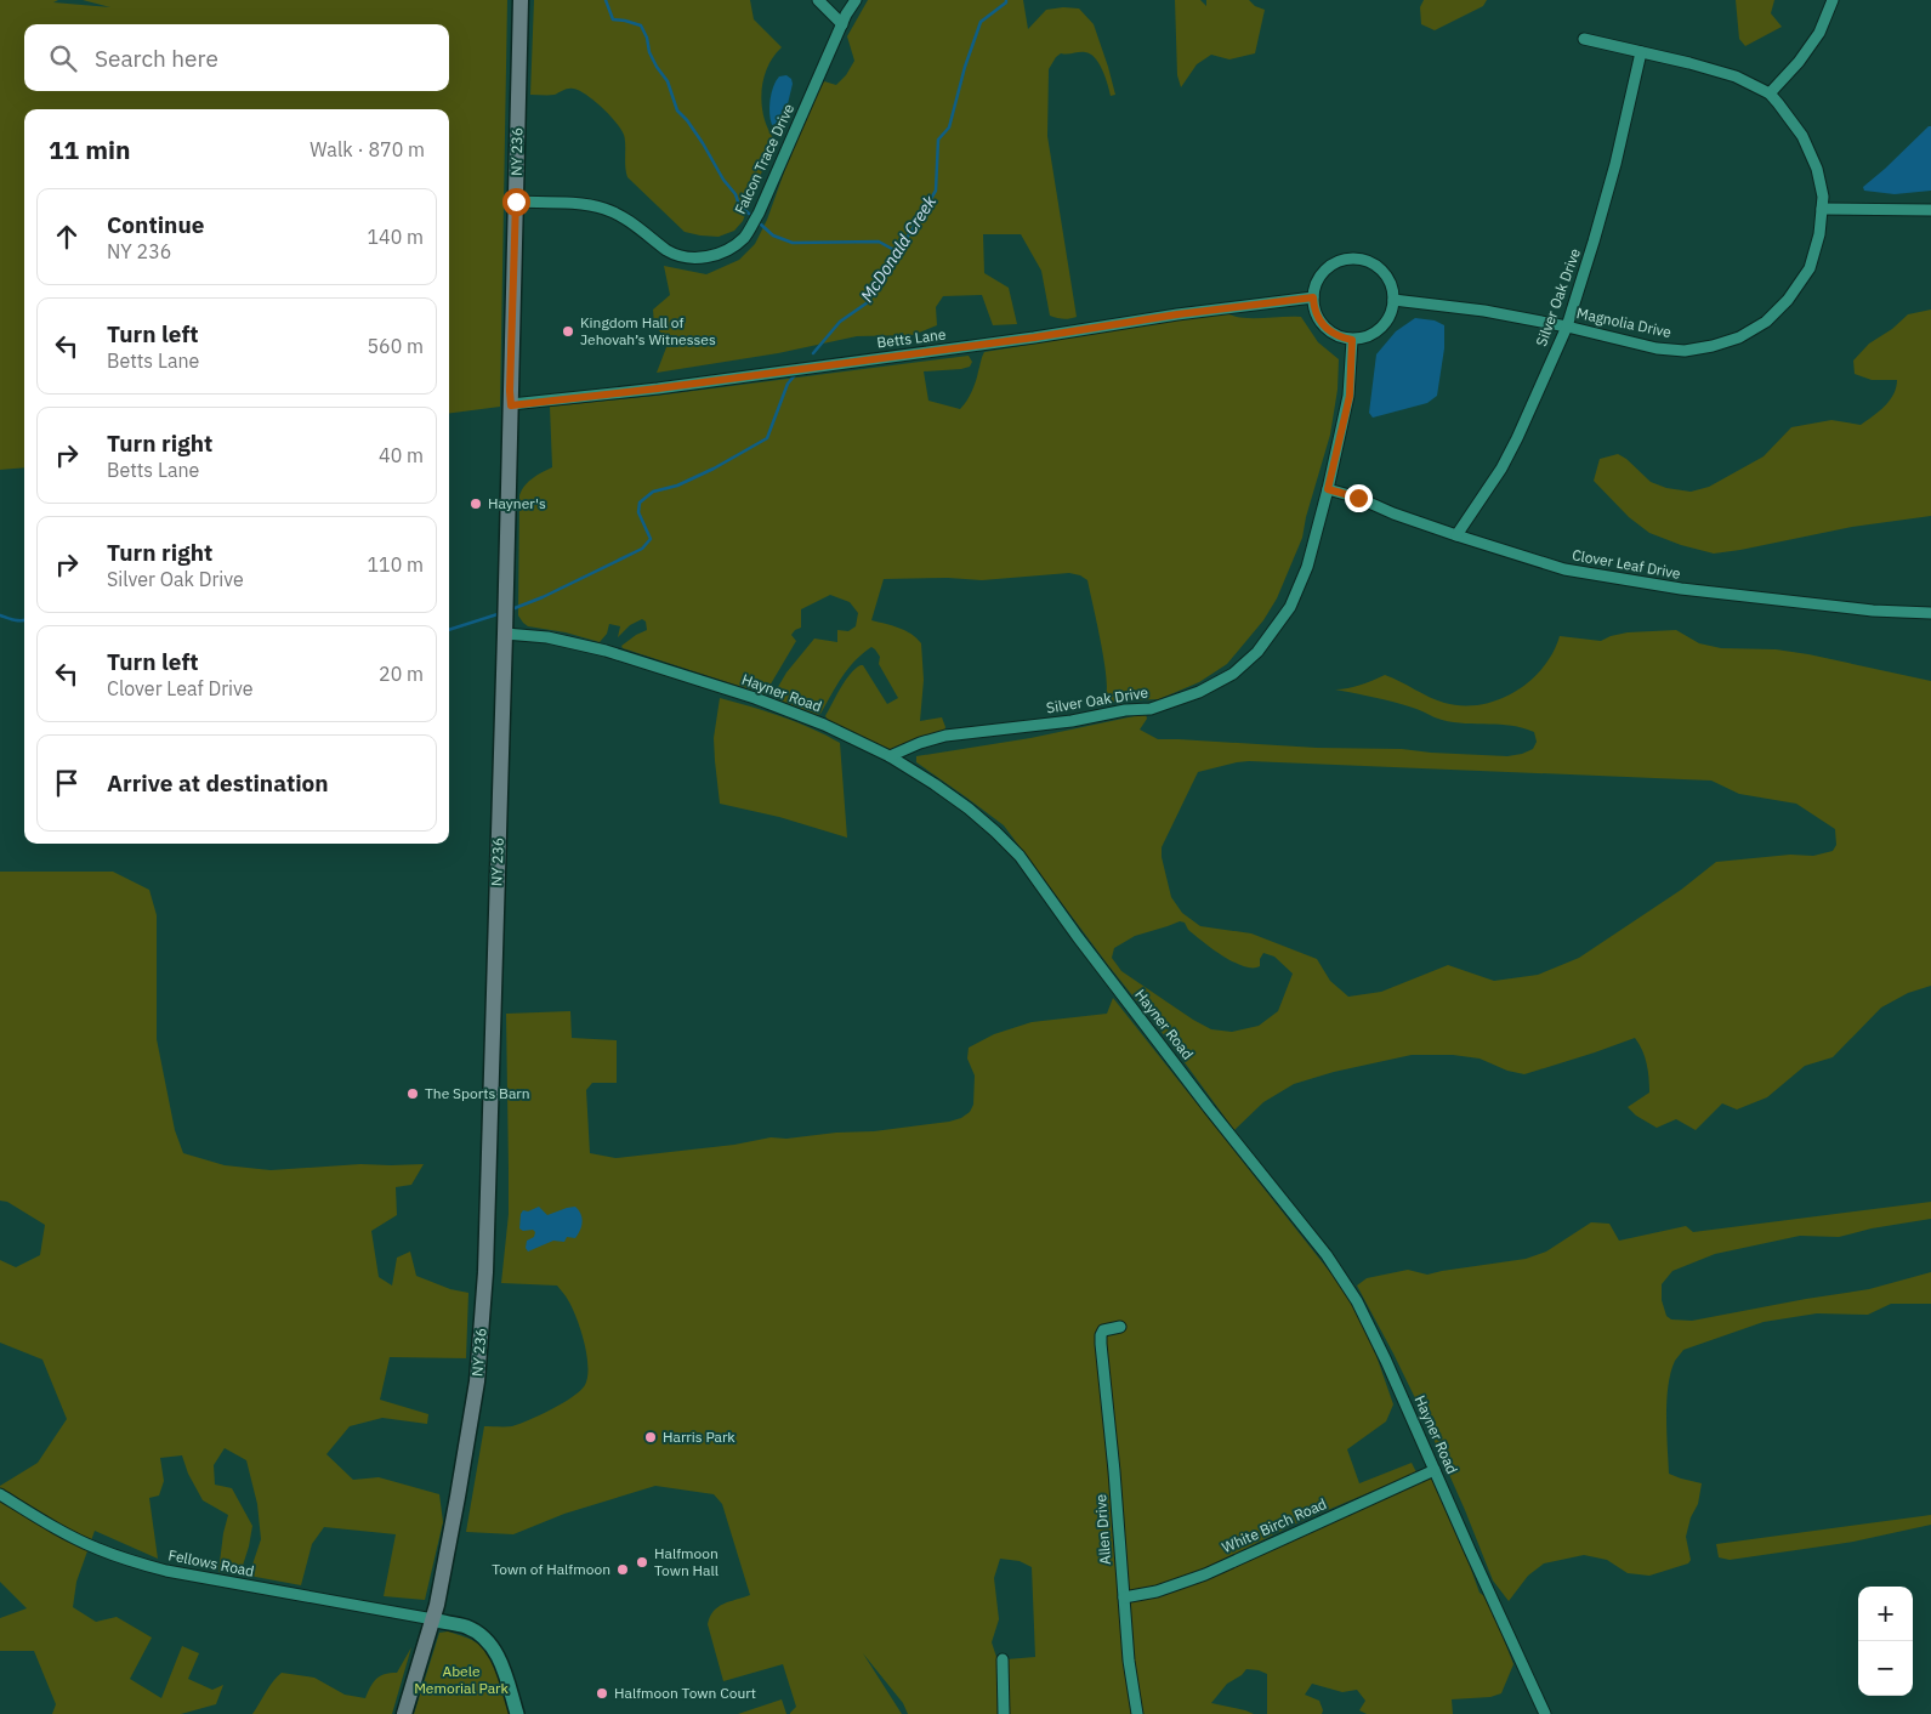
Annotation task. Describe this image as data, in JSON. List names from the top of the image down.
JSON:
{
  "streets": {
    "main road": ["NY 236"],
    "street": [
      "Falcon Trace Drive",
      "Silver Oak Drive",
      "Magnolia Drive",
      "Betts Lane",
      "Clover Leaf Drive",
      "Hayner Road",
      "White Birch Road",
      "Allen Drive",
      "Fellows Road"
    ]
  },
  "crossings": [
    ["NY 236", "Falcon Trace Drive"],
    ["NY 236", "Betts Lane"],
    ["NY 236", "Hayner Road"],
    ["NY 236", "Fellows Road"],
    ["Silver Oak Drive", "Magnolia Drive"],
    ["Silver Oak Drive", "Betts Lane"],
    ["Silver Oak Drive", "Clover Leaf Drive"],
    ["Silver Oak Drive", "Hayner Road"],
    ["Magnolia Drive", "Betts Lane"],
    ["Hayner Road", "White Birch Road"],
    ["White Birch Road", "Allen Drive"]
  ],
  "water": ["McDonald Creek"],
  "parks": ["Abele Memorial Park"],
  "places": [
    "Kingdom Hall of Jehovah’s Witnesses",
    "Hayner's",
    "The Sports Barn",
    "Harris Park",
    "Halfmoon Town Hall",
    "Town of Halfmoon",
    "Halfmoon Town Court"
  ],
  "page": {
    "search": "Search here",
    "heading": ["11 min", "Walk · 870 m"],
    "list": [
      ["Continue", "NY 236", "140 m"],
      ["Turn left", "Betts Lane", "560 m"],
      ["Turn right", "Betts Lane", "40 m"],
      ["Turn right", "Silver Oak Drive", "110 m"],
      ["Turn left", "Clover Leaf Drive", "20 m"],
      "Arrive at destination"
    ],
    "map_buttons": ["+", "−"]
  }
}
